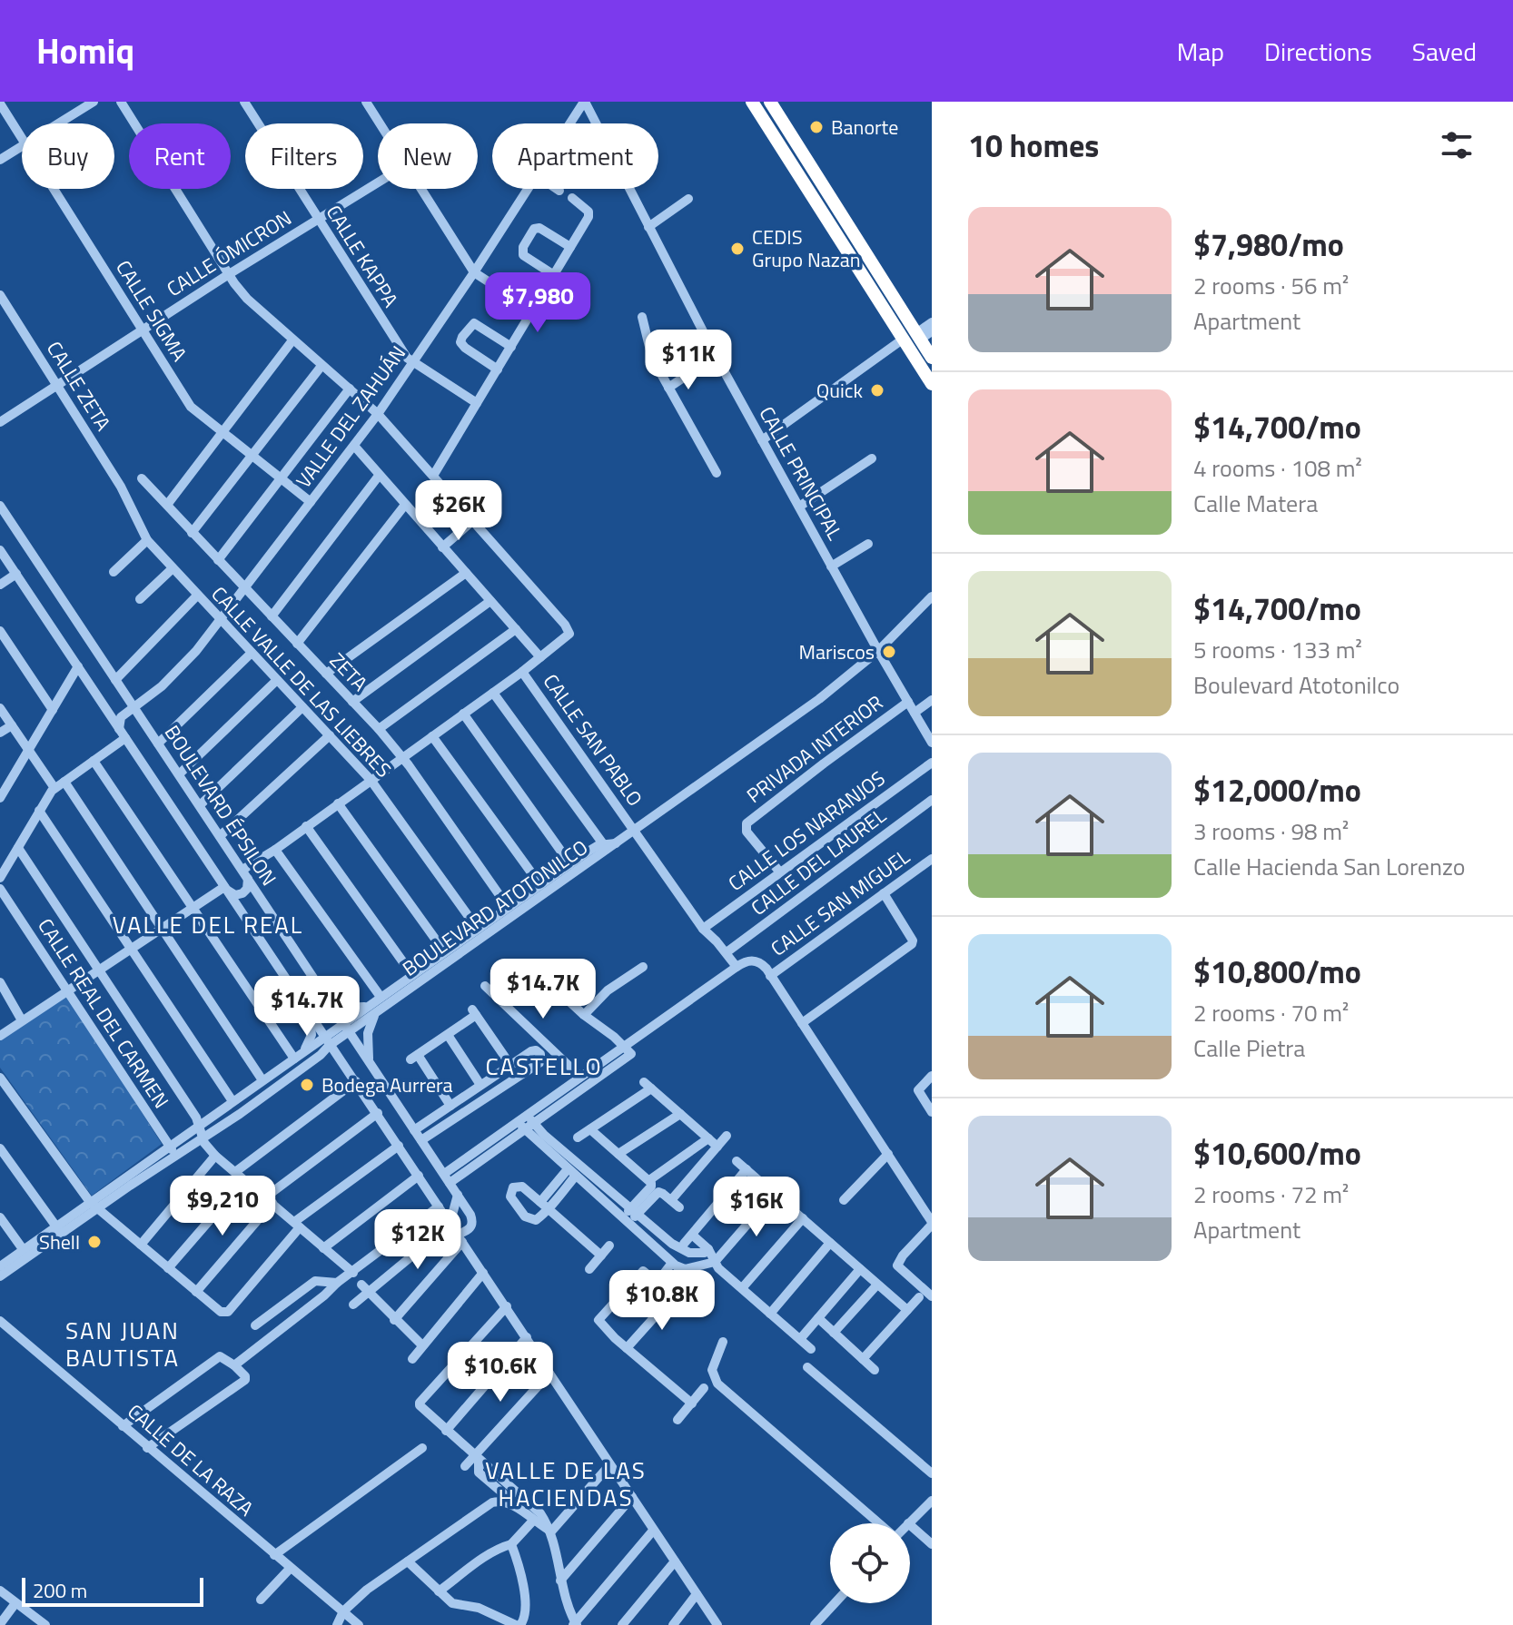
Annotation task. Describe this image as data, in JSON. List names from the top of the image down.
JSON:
{
  "streets": {
    "street": [
      "CALLE ÓMICRON",
      "CALLE KAPPA",
      "CALLE SIGMA",
      "CALLE ZETA",
      "VALLE DEL ZAHUÁN",
      "CALLE PRINCIPAL",
      "ZETA",
      "CALLE VALLE DE LAS LIEBRES",
      "CALLE SAN PABLO",
      "PRIVADA INTERIOR",
      "BOULEVARD ÉPSILON",
      "CALLE LOS NARANJOS",
      "CALLE DEL LAUREL",
      "CALLE SAN MIGUEL",
      "BOULEVARD ATOTONILCO",
      "CALLE REAL DEL CARMEN",
      "CALLE DE LA RAZA"
    ]
  },
  "crossings": [
    ["CALLE ÓMICRON", "CALLE KAPPA"],
    ["CALLE ÓMICRON", "CALLE SIGMA"],
    ["CALLE ÓMICRON", "CALLE ZETA"],
    ["CALLE KAPPA", "VALLE DEL ZAHUÁN"],
    ["CALLE SIGMA", "VALLE DEL ZAHUÁN"],
    ["CALLE ZETA", "CALLE VALLE DE LAS LIEBRES"],
    ["VALLE DEL ZAHUÁN", "CALLE PRINCIPAL"],
    ["VALLE DEL ZAHUÁN", "ZETA"],
    ["VALLE DEL ZAHUÁN", "CALLE VALLE DE LAS LIEBRES"],
    ["VALLE DEL ZAHUÁN", "BOULEVARD ÉPSILON"],
    ["CALLE PRINCIPAL", "PRIVADA INTERIOR"],
    ["CALLE PRINCIPAL", "BOULEVARD ATOTONILCO"],
    ["ZETA", "BOULEVARD ATOTONILCO"],
    ["CALLE VALLE DE LAS LIEBRES", "BOULEVARD ATOTONILCO"],
    ["CALLE SAN PABLO", "CALLE LOS NARANJOS"],
    ["CALLE SAN PABLO", "CALLE DEL LAUREL"],
    ["CALLE SAN PABLO", "BOULEVARD ATOTONILCO"],
    ["PRIVADA INTERIOR", "CALLE LOS NARANJOS"],
    ["BOULEVARD ÉPSILON", "BOULEVARD ATOTONILCO"],
    ["BOULEVARD ATOTONILCO", "CALLE REAL DEL CARMEN"]
  ],
  "districts": [
    "VALLE DEL REAL",
    "CASTELLO",
    "SAN JUAN BAUTISTA",
    "VALLE DE LAS HACIENDAS"
  ],
  "places": [
    "Banorte",
    "CEDIS Grupo Nazan",
    "Quick",
    "Mariscos",
    "Bodega Aurrera",
    "Shell"
  ],
  "scale_bar": "200 m",
  "page": {
    "header": "Homiq",
    "nav": ["Map", "Directions", "Saved"],
    "heading": "10 homes",
    "chip": [
      "Buy",
      "Rent",
      "Filters",
      "New",
      "Apartment"
    ],
    "list": [
      {
        "name": "$7,980/mo",
        "note": "2 rooms · 56 m² · Apartment"
      },
      {
        "name": "$14,700/mo",
        "note": "4 rooms · 108 m² · Calle Matera"
      },
      {
        "name": "$14,700/mo",
        "note": "5 rooms · 133 m² · Boulevard Atotonilco"
      },
      {
        "name": "$12,000/mo",
        "note": "3 rooms · 98 m² · Calle Hacienda San Lorenzo"
      },
      {
        "name": "$10,800/mo",
        "note": "2 rooms · 70 m² · Calle Pietra"
      },
      {
        "name": "$10,600/mo",
        "note": "2 rooms · 72 m² · Apartment"
      }
    ],
    "price": [
      "$7,980",
      "$11K",
      "$26K",
      "$14.7K",
      "$14.7K",
      "$9,210",
      "$16K",
      "$12K",
      "$10.8K",
      "$10.6K"
    ],
    "scale": "200 m"
  }
}
